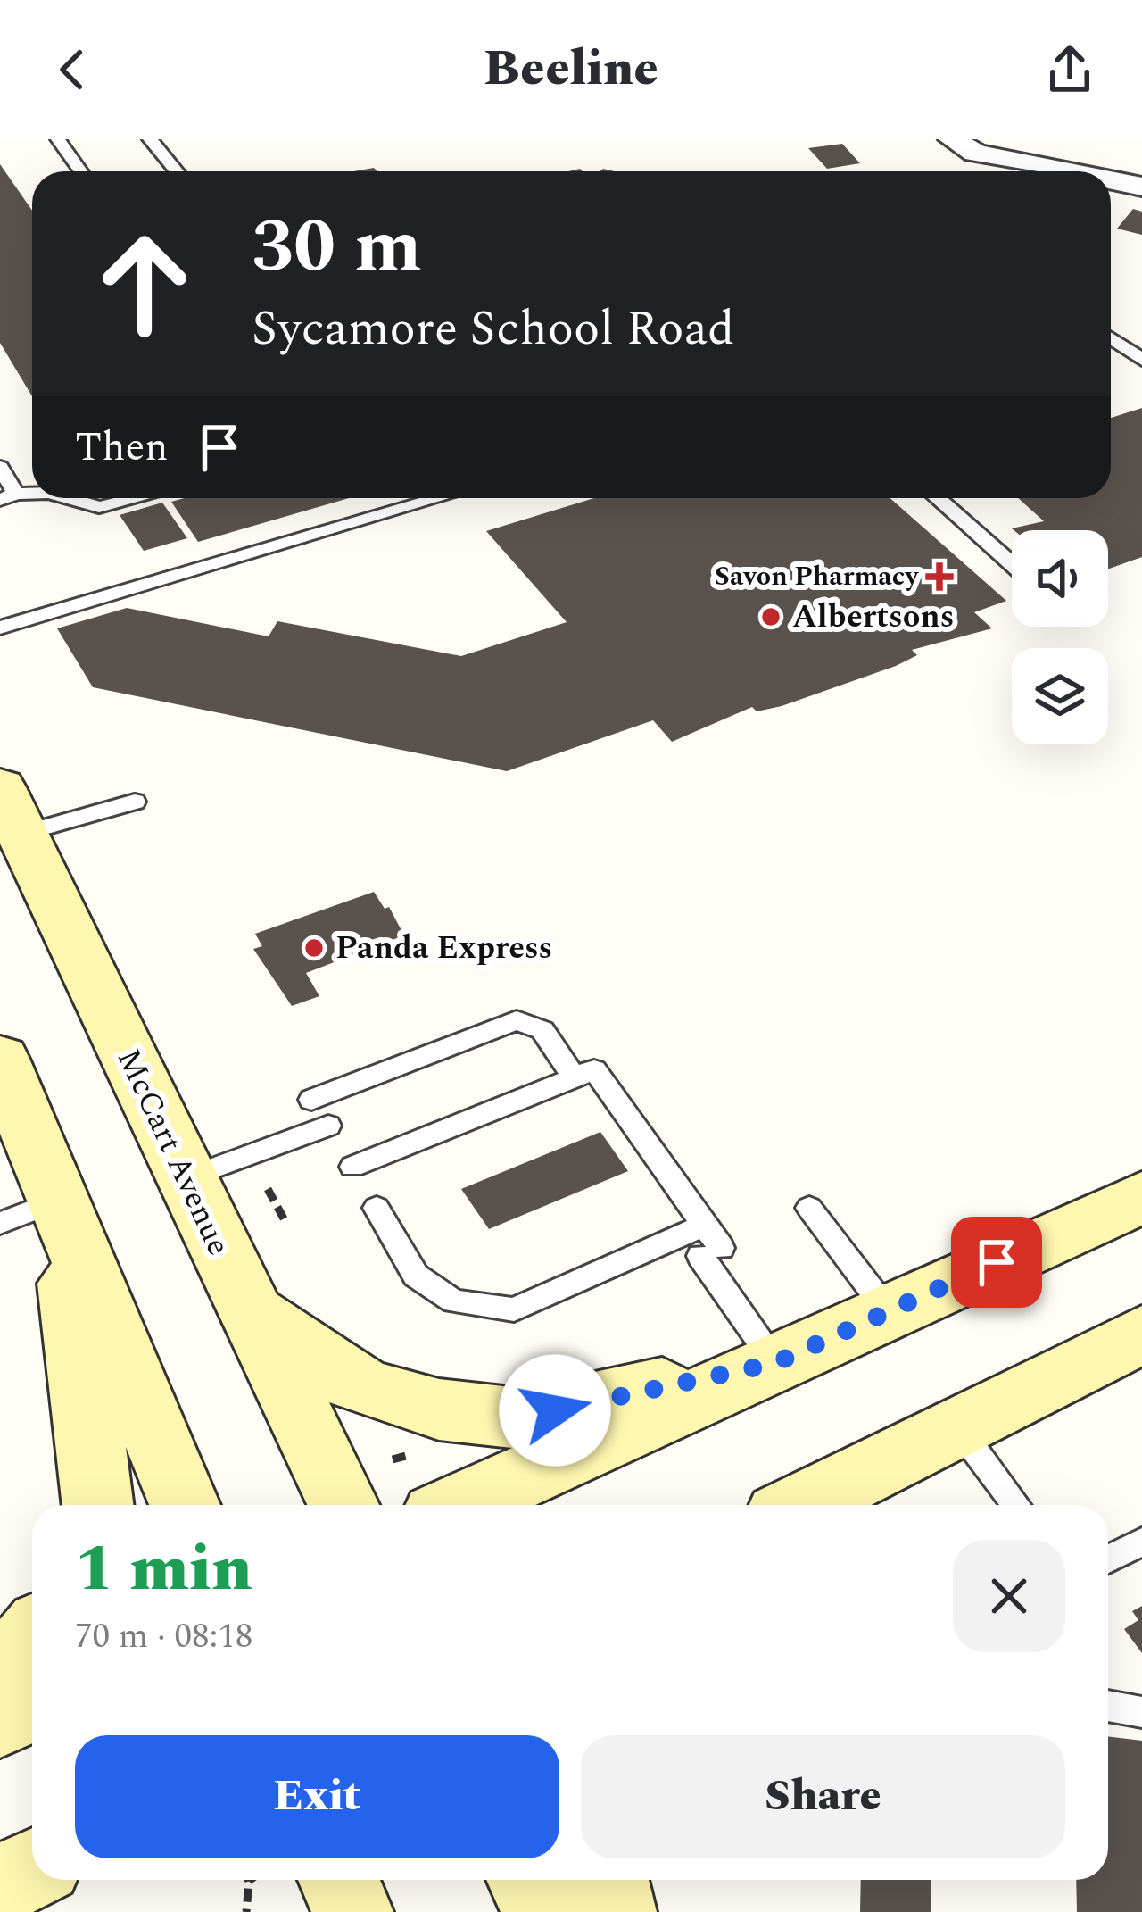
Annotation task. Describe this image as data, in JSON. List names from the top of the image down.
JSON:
{
  "streets": {
    "main road": ["McCart Avenue"]
  },
  "places": {
    "health": ["Savon Pharmacy"],
    "other": ["Albertsons", "Panda Express"]
  },
  "page": {
    "header": "Beeline",
    "turn": ["30 m", "Sycamore School Road"],
    "then": "Then",
    "heading": ["1 min", "70 m · 08:18"],
    "buttons": ["Exit", "Share"]
  }
}
